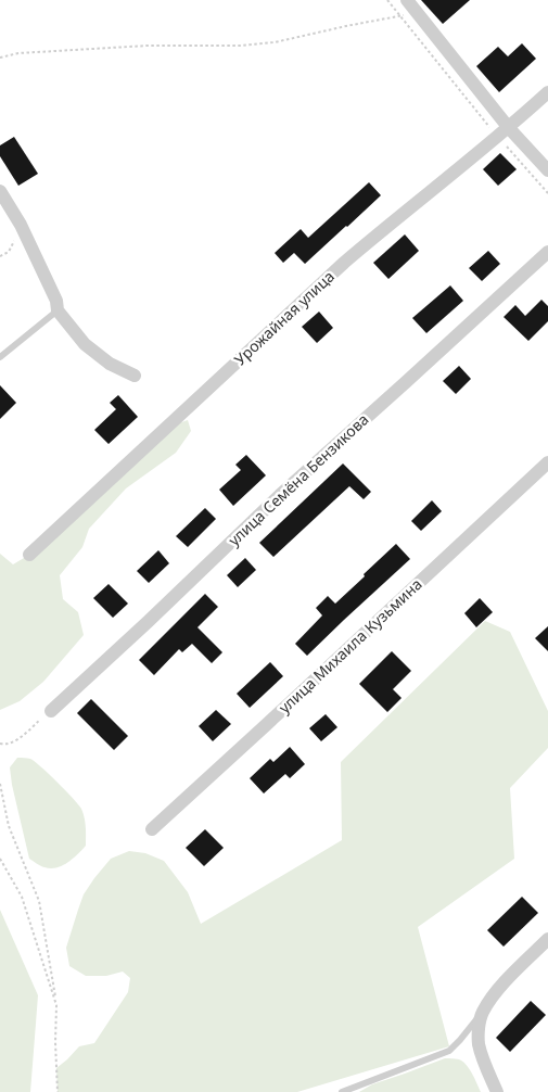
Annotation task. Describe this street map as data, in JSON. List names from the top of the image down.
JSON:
{
  "streets": {
    "street": ["Урожайная улица", "улица Семёна Бензикова", "улица Михаила Кузьмина"]
  }
}
